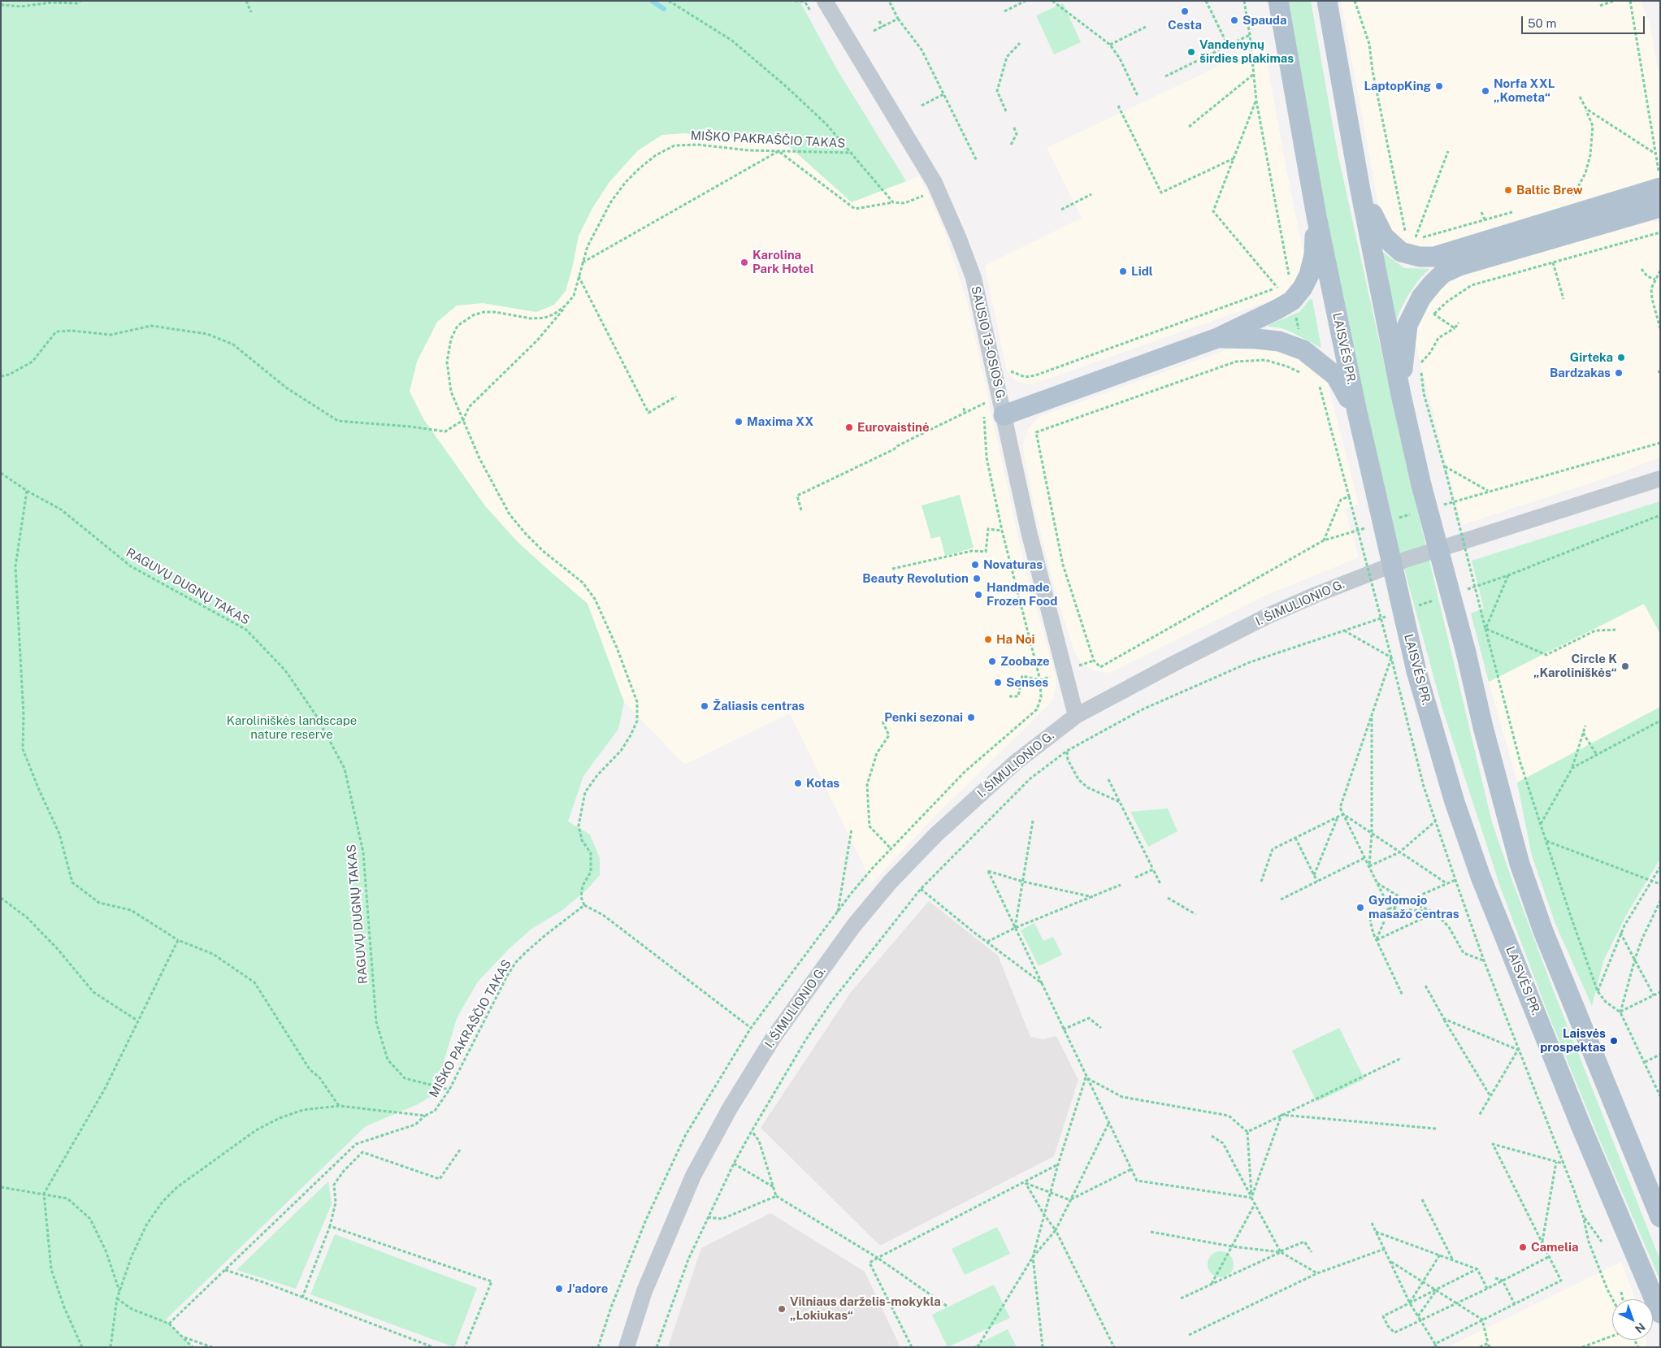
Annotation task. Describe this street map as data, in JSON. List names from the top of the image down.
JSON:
{
  "streets": {
    "main road": ["LAISVĖS PR."],
    "street": ["SAUSIO 13-OSIOS G.", "I. ŠIMULIONIO G."],
    "path": ["MIŠKO PAKRAŠČIO TAKAS", "RAGUVŲ DUGNŲ TAKAS"]
  },
  "crossings": [
    ["MIŠKO PAKRAŠČIO TAKAS", "RAGUVŲ DUGNŲ TAKAS"],
    ["SAUSIO 13-OSIOS G.", "I. ŠIMULIONIO G."]
  ],
  "parks": ["Karoliniškės landscape nature reserve"],
  "places": [
    "Cesta",
    "Spauda",
    "Vandenynų širdies plakimas",
    "LaptopKing",
    "Norfa XXL „Kometa“",
    "Baltic Brew",
    "Karolina Park Hotel",
    "Lidl",
    "Girteka",
    "Bardzakas",
    "Maxima XX",
    "Eurovaistinė",
    "Novaturas",
    "Beauty Revolution",
    "Handmade Frozen Food",
    "Ha Noi",
    "Zoobaze",
    "Circle K „Karoliniškės“",
    "Senses",
    "Žaliasis centras",
    "Penki sezonai",
    "Kotas",
    "Gydomojo masažo centras",
    "Laisvės prospektas",
    "Camelia",
    "J'adore",
    "Vilniaus darželis-mokykla „Lokiukas“"
  ],
  "scale_bar": "50 m",
  "north": "bottom right"
}
